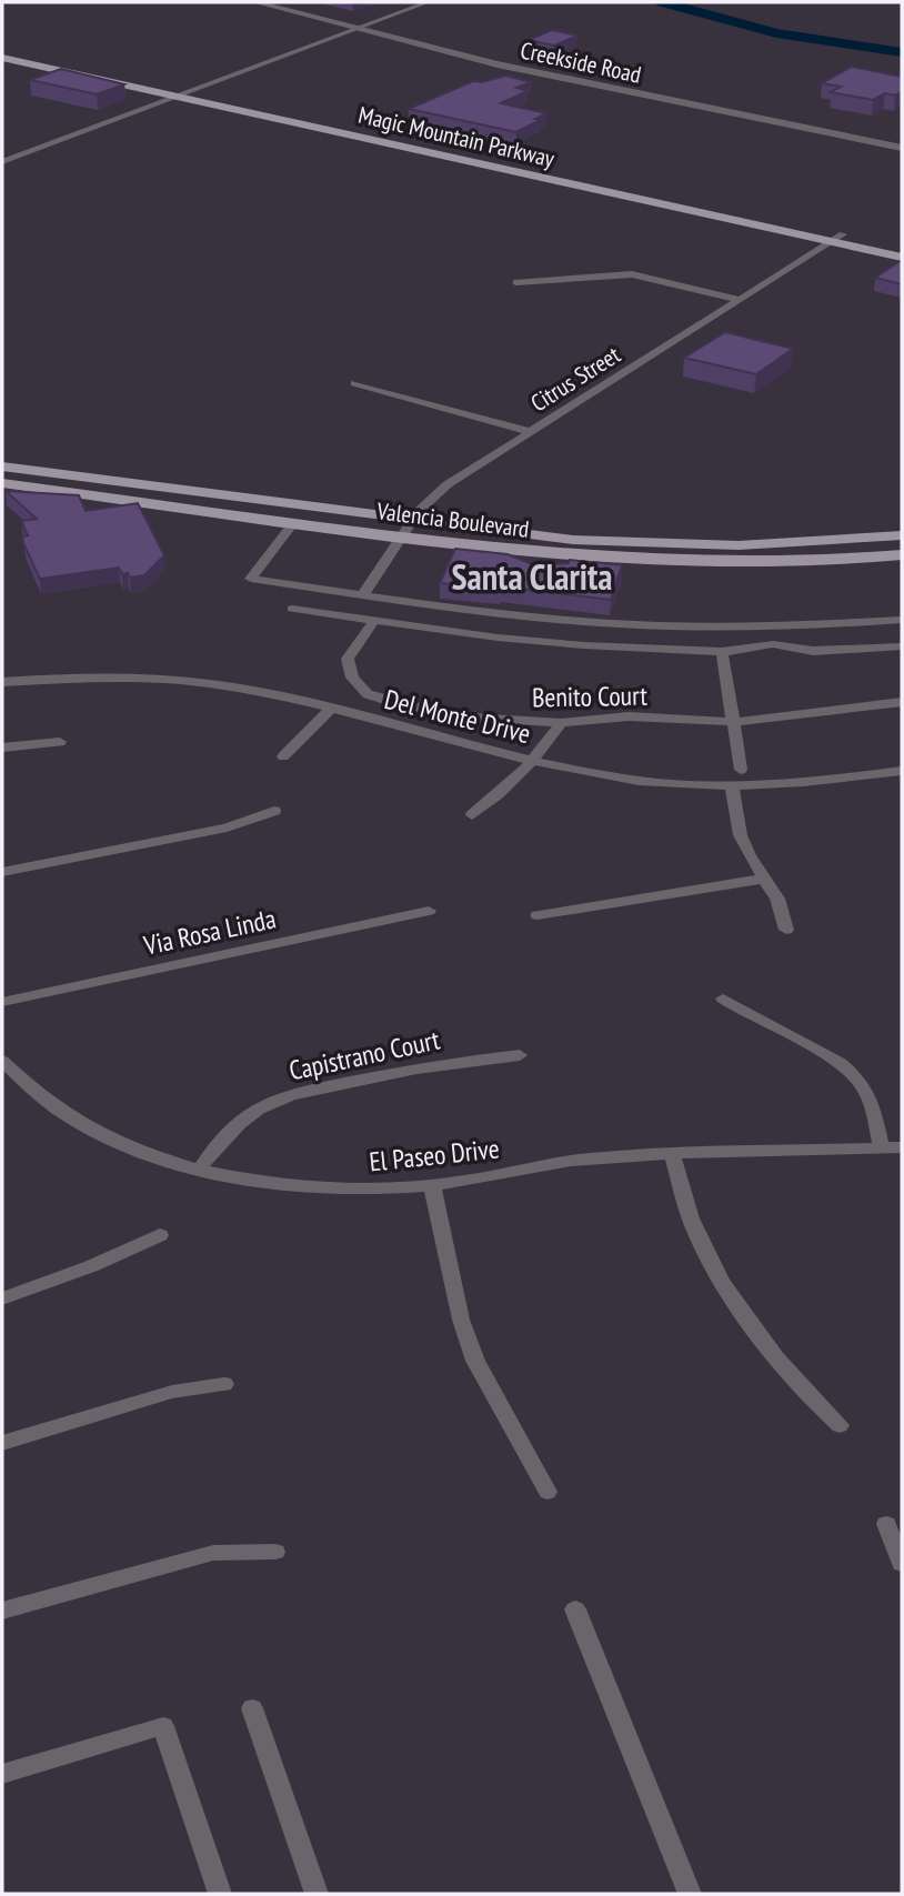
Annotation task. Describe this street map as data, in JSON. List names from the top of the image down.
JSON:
{
  "streets": {
    "main road": ["Magic Mountain Parkway", "Valencia Boulevard"],
    "street": [
      "Creekside Road",
      "Citrus Street",
      "Benito Court",
      "Del Monte Drive",
      "Via Rosa Linda",
      "Capistrano Court",
      "El Paseo Drive"
    ]
  },
  "crossings": [
    ["Magic Mountain Parkway", "Citrus Street"],
    ["Citrus Street", "Valencia Boulevard"],
    ["Capistrano Court", "El Paseo Drive"]
  ],
  "districts": ["Santa Clarita"]
}
